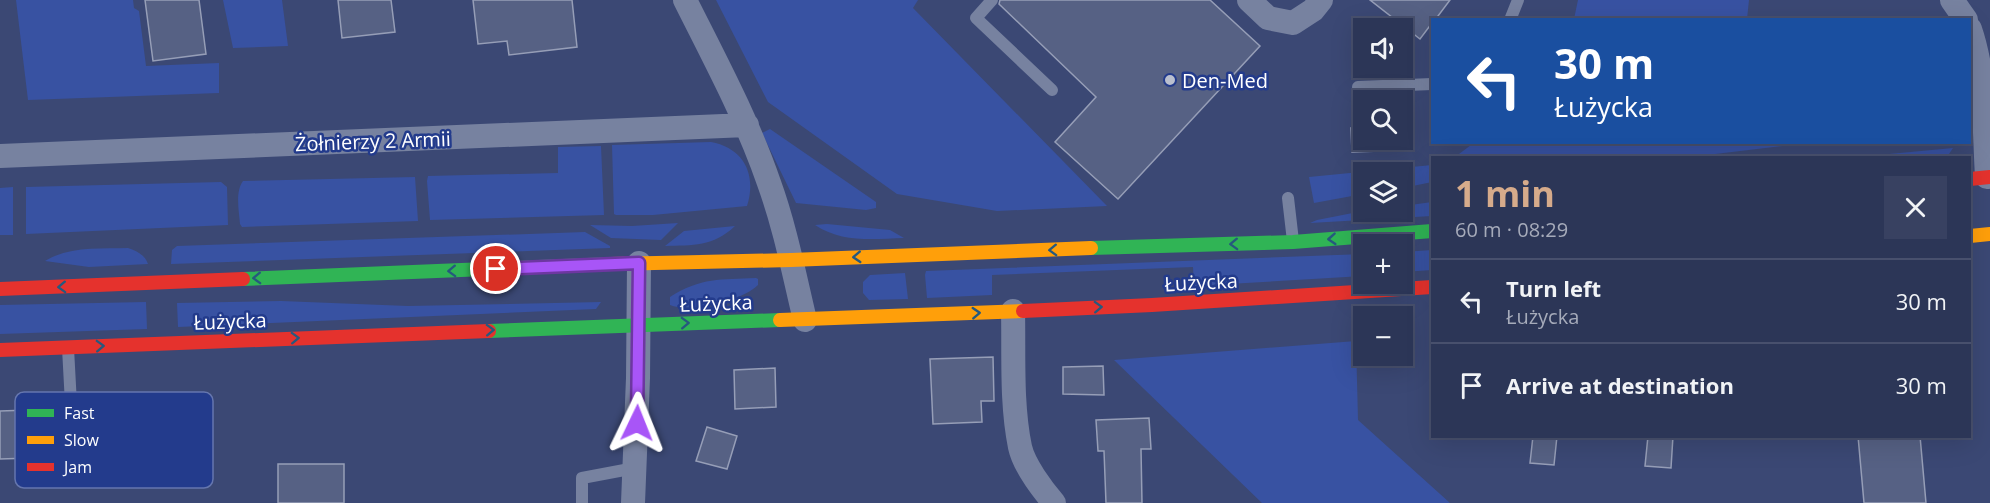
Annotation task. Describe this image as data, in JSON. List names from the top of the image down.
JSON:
{
  "streets": {
    "main road": ["Łużycka"],
    "street": ["Żołnierzy 2 Armii"]
  },
  "places": ["Den-Med"],
  "legend": ["Fast", "Slow", "Jam"],
  "page": {
    "map_buttons": ["+", "−"],
    "turn": ["30 m", "Łużycka"],
    "heading": ["1 min", "60 m · 08:29"],
    "list": [
      {
        "name": "Turn left",
        "note": "Łużycka",
        "value": "30 m"
      },
      {
        "name": "Arrive at destination",
        "value": "30 m"
      }
    ]
  }
}
